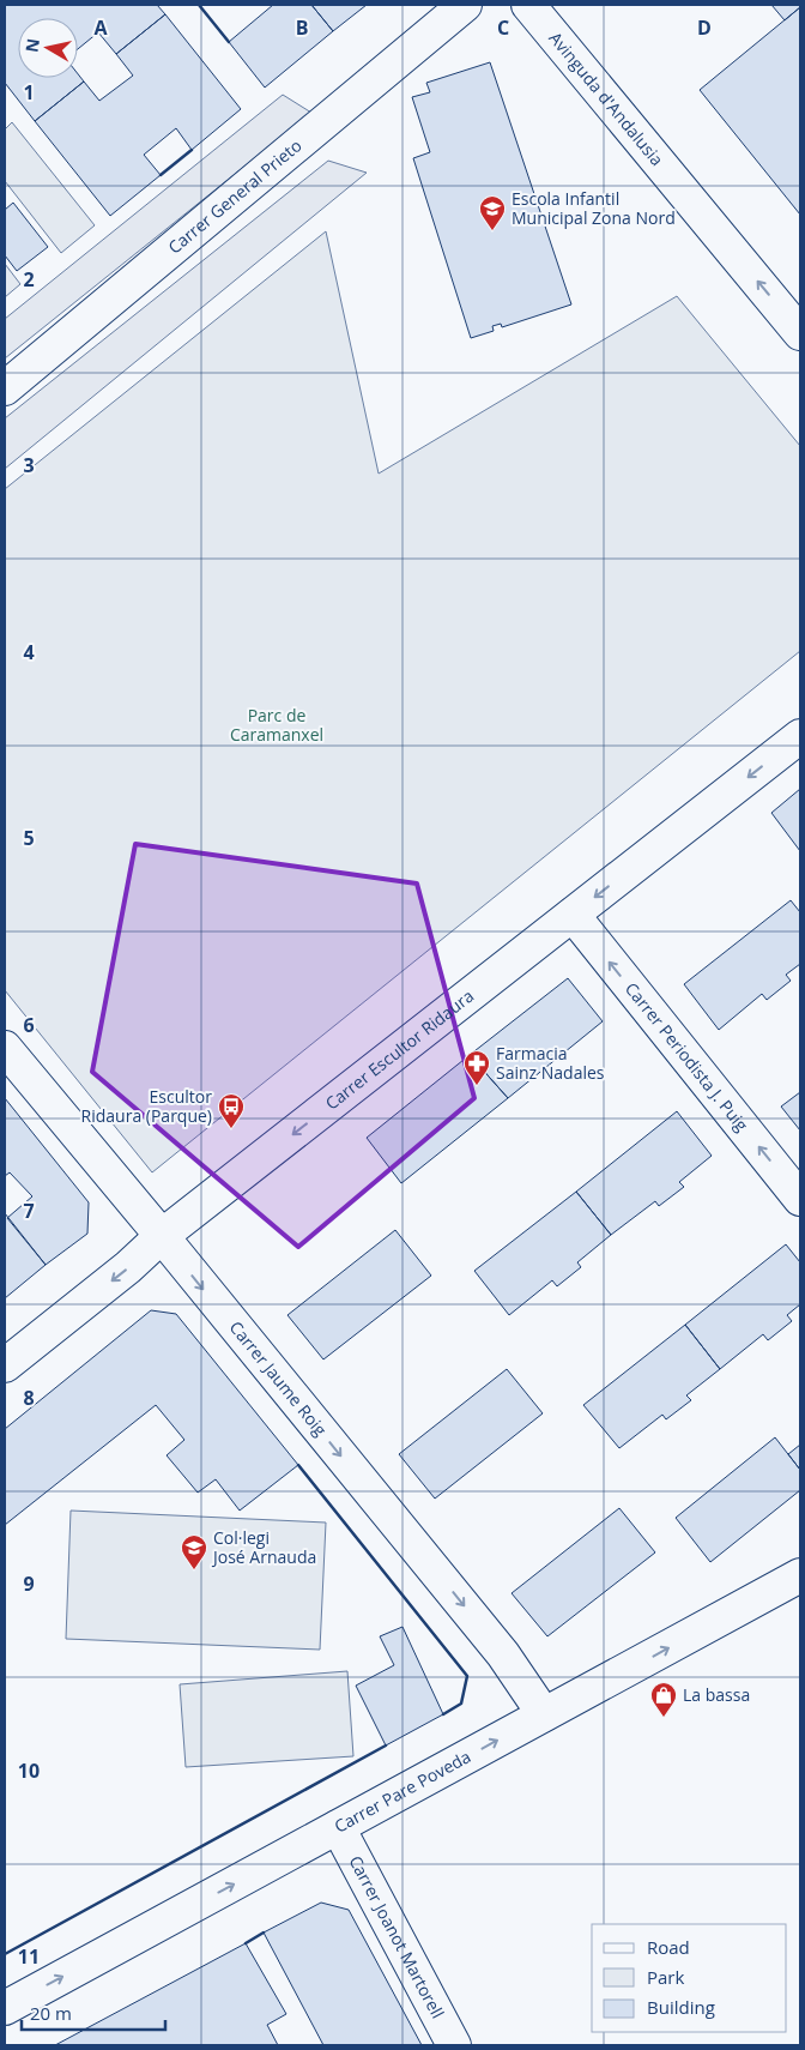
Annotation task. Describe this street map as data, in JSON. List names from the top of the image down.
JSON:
{
  "streets": {
    "street": [
      "Avinguda d'Andalusia",
      "Carrer General Prieto",
      "Carrer Escultor Ridaura",
      "Carrer Periodista J. Puig",
      "Carrer Jaume Roig",
      "Carrer Pare Poveda",
      "Carrer Joanot Martorell"
    ]
  },
  "crossings": [
    ["Carrer Escultor Ridaura", "Carrer Periodista J. Puig"],
    ["Carrer Escultor Ridaura", "Carrer Jaume Roig"],
    ["Carrer Jaume Roig", "Carrer Pare Poveda"],
    ["Carrer Pare Poveda", "Carrer Joanot Martorell"]
  ],
  "one_way": [
    "Avinguda d'Andalusia",
    "Carrer Escultor Ridaura",
    "Carrer Periodista J. Puig",
    "Carrer Jaume Roig",
    "Carrer Pare Poveda"
  ],
  "parks": ["Parc de Caramanxel"],
  "places": {
    "school or university": ["Escola Infantil Municipal Zona Nord", "Col·legi José Arnauda"],
    "pharmacy": ["Farmacia Sainz Nadales"],
    "bus stop": ["Escultor Ridaura (Parque)"],
    "shop": ["La bassa"]
  },
  "legend": ["Road", "Park", "Building"],
  "scale_bar": "20 m",
  "north": "left",
  "grid": {
    "columns": [
      "A",
      "B",
      "C",
      "D"
    ],
    "rows": [
      "1",
      "2",
      "3",
      "4",
      "5",
      "6",
      "7",
      "8",
      "9",
      "10",
      "11"
    ]
  }
}
